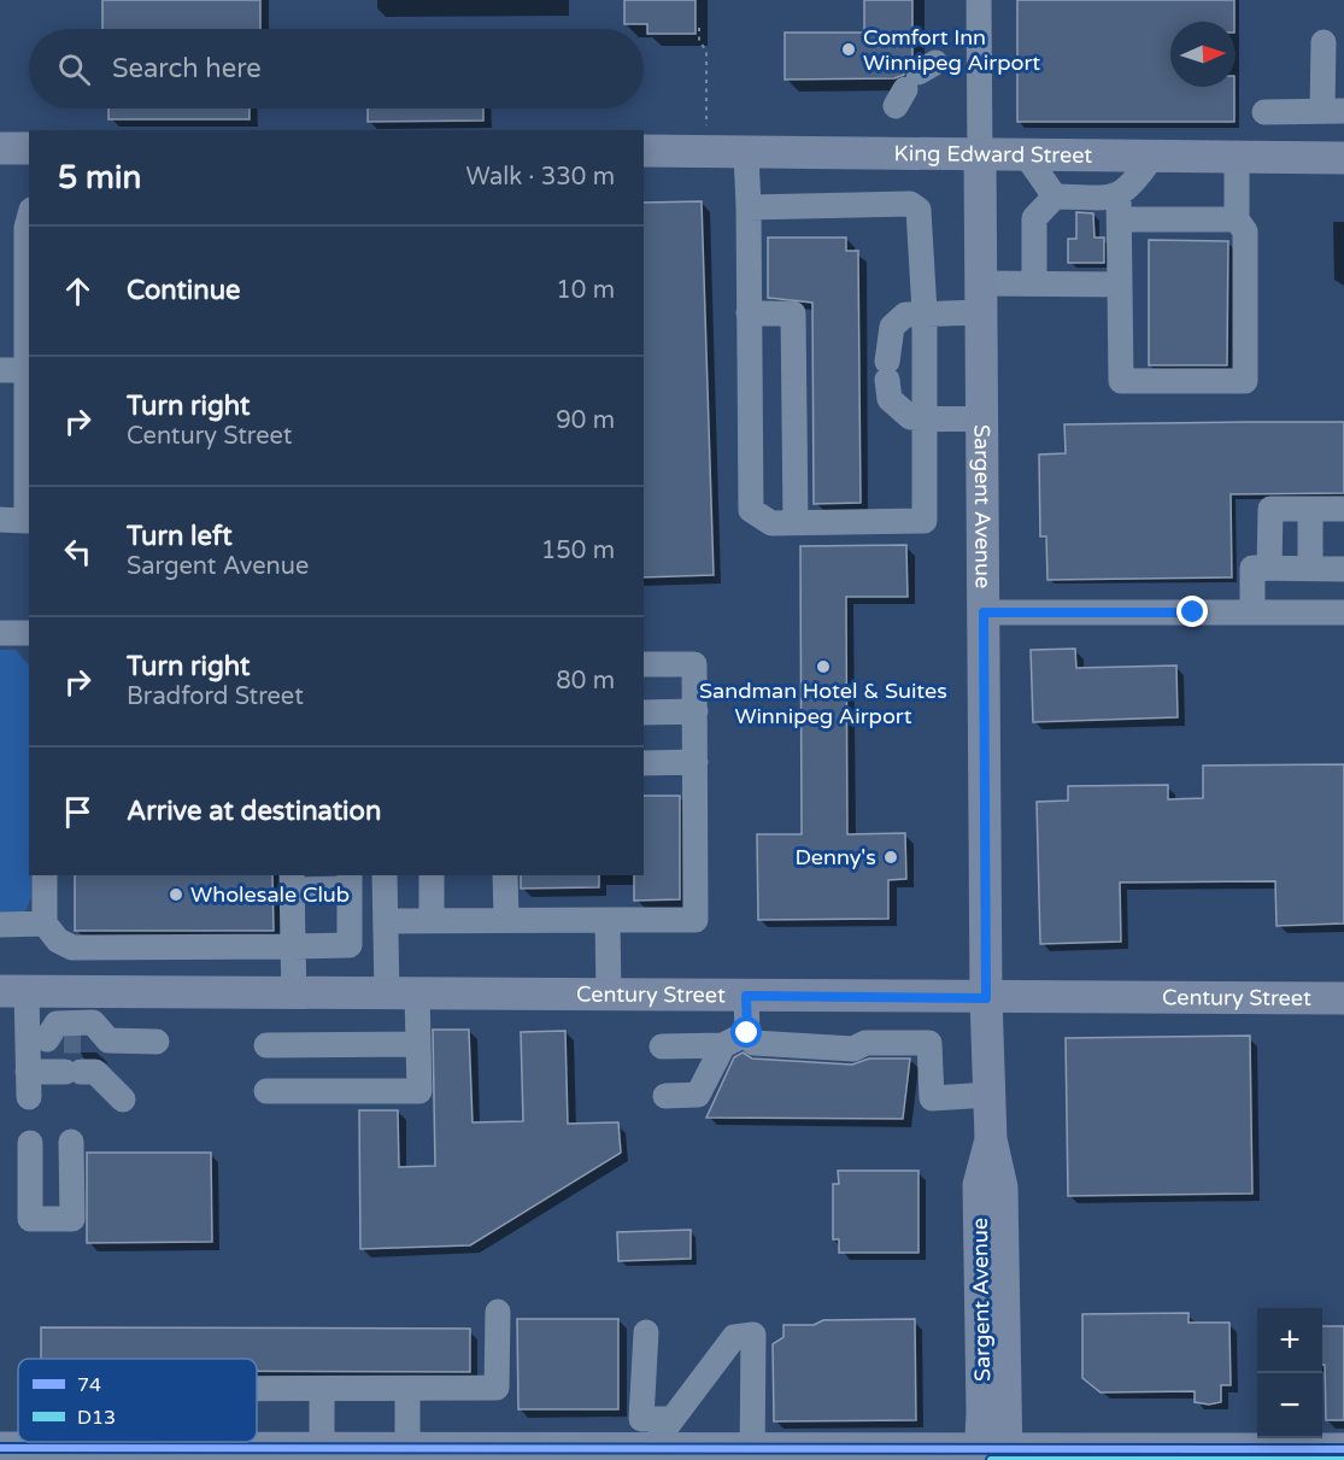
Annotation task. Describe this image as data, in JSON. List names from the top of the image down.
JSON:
{
  "streets": {
    "main road": ["King Edward Street", "Sargent Avenue", "Century Street"]
  },
  "crossings": [
    ["King Edward Street", "Sargent Avenue"],
    ["Sargent Avenue", "Century Street"]
  ],
  "places": [
    "Comfort Inn Winnipeg Airport",
    "Sandman Hotel & Suites Winnipeg Airport",
    "Denny's",
    "Wholesale Club"
  ],
  "lines": ["transit line 74", "transit line D13"],
  "legend": ["74", "D13"],
  "north": "right",
  "page": {
    "search": "Search here",
    "heading": ["5 min", "Walk · 330 m"],
    "list": [
      ["Continue", "10 m"],
      ["Turn right", "Century Street", "90 m"],
      ["Turn left", "Sargent Avenue", "150 m"],
      ["Turn right", "Bradford Street", "80 m"],
      "Arrive at destination"
    ],
    "map_buttons": ["+", "−"]
  }
}
